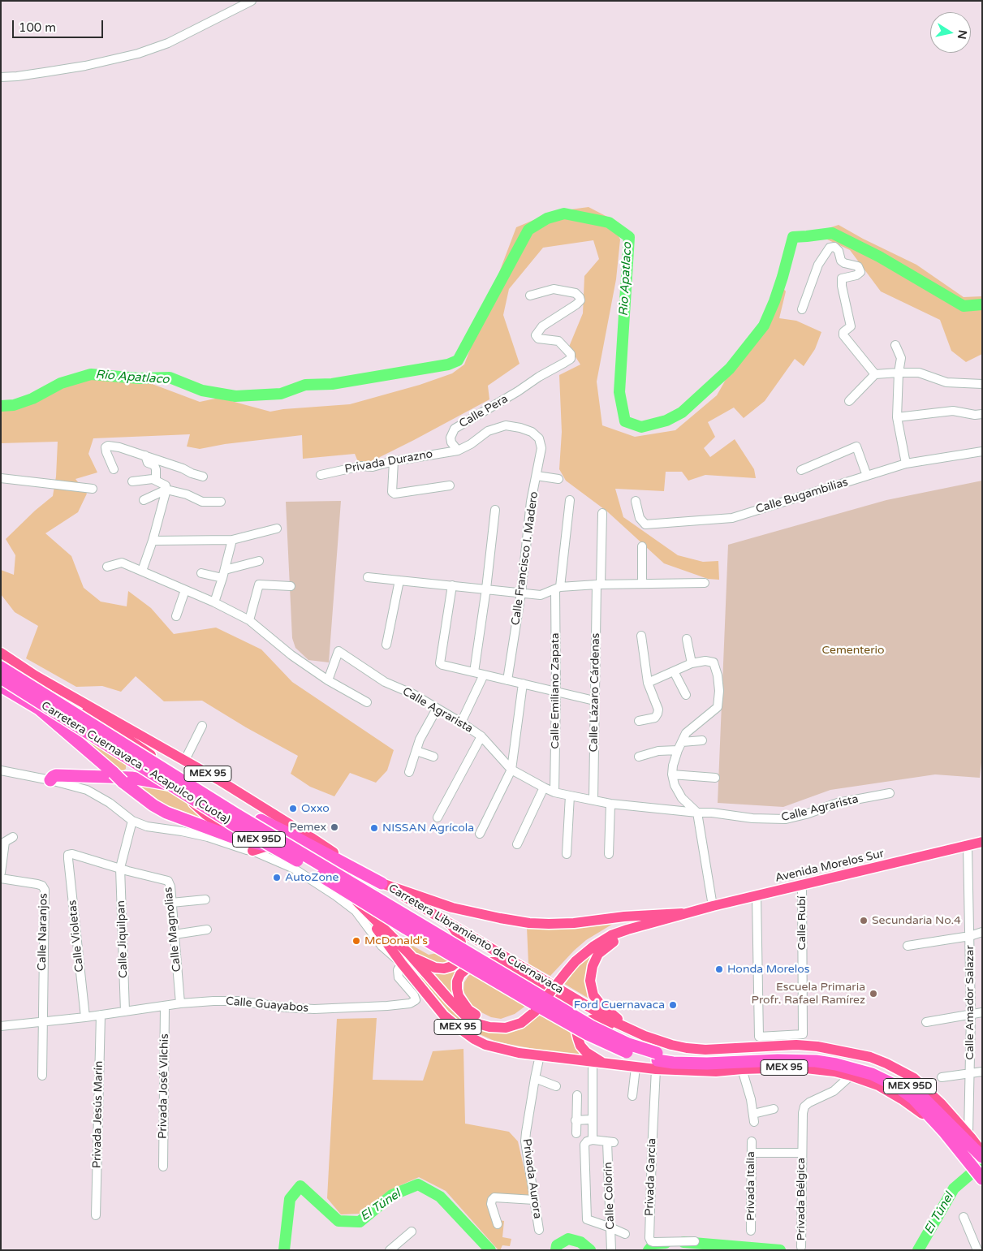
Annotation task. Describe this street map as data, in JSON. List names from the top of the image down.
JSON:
{
  "streets": {
    "highway": [
      "Carretera Cuernavaca - Acapulco (Cuota)",
      "MEX 95",
      "MEX 95D",
      "Carretera Libramiento de Cuernavaca"
    ],
    "main road": ["Avenida Morelos Sur"],
    "street": [
      "Calle Pera",
      "Privada Durazno",
      "Calle Bugambilias",
      "Calle Francisco I. Madero",
      "Calle Emiliano Zapata",
      "Calle Lázaro Cárdenas",
      "Calle Agrarista",
      "Calle Rubí",
      "Calle Magnolias",
      "Calle Naranjos",
      "Calle Violetas",
      "Calle Jiquilpan",
      "Calle Amador Salazar",
      "Calle Guayabos",
      "Privada José Vilchis",
      "Privada Jesús Marín",
      "Privada García",
      "Privada Aurora",
      "Privada Italia",
      "Calle Colorín",
      "Privada Bélgica"
    ]
  },
  "crossings": [
    ["Calle Pera", "Privada Durazno"],
    ["Calle Pera", "Calle Francisco I. Madero"],
    ["Calle Emiliano Zapata", "Calle Agrarista"],
    ["Calle Lázaro Cárdenas", "Calle Agrarista"],
    ["Carretera Cuernavaca - Acapulco (Cuota)", "Carretera Libramiento de Cuernavaca"],
    ["Carretera Cuernavaca - Acapulco (Cuota)", "Calle Amador Salazar"],
    ["MEX 95", "Avenida Morelos Sur"],
    ["MEX 95", "Carretera Libramiento de Cuernavaca"],
    ["Avenida Morelos Sur", "Calle Rubí"],
    ["Avenida Morelos Sur", "Calle Amador Salazar"],
    ["Calle Magnolias", "Calle Violetas"],
    ["Calle Magnolias", "Calle Jiquilpan"],
    ["Calle Magnolias", "Calle Guayabos"],
    ["Calle Naranjos", "Calle Guayabos"],
    ["Calle Violetas", "Calle Jiquilpan"],
    ["Calle Violetas", "Calle Guayabos"],
    ["Calle Jiquilpan", "Calle Guayabos"],
    ["Carretera Libramiento de Cuernavaca", "Calle Amador Salazar"],
    ["Carretera Libramiento de Cuernavaca", "Calle Guayabos"],
    ["Carretera Libramiento de Cuernavaca", "Privada García"],
    ["Carretera Libramiento de Cuernavaca", "Privada Aurora"],
    ["Calle Guayabos", "Privada José Vilchis"],
    ["Calle Guayabos", "Privada Jesús Marín"],
    ["Privada Italia", "Privada Bélgica"]
  ],
  "water": ["Rio Apatlaco", "El Túnel"],
  "parks": ["Cementerio"],
  "places": [
    "Oxxo",
    "Pemex",
    "NISSAN Agrícola",
    "AutoZone",
    "Secundaria No.4",
    "McDonald's",
    "Honda Morelos",
    "Escuela Primaria Profr. Rafael Ramírez",
    "Ford Cuernavaca"
  ],
  "scale_bar": "100 m",
  "north": "right"
}
